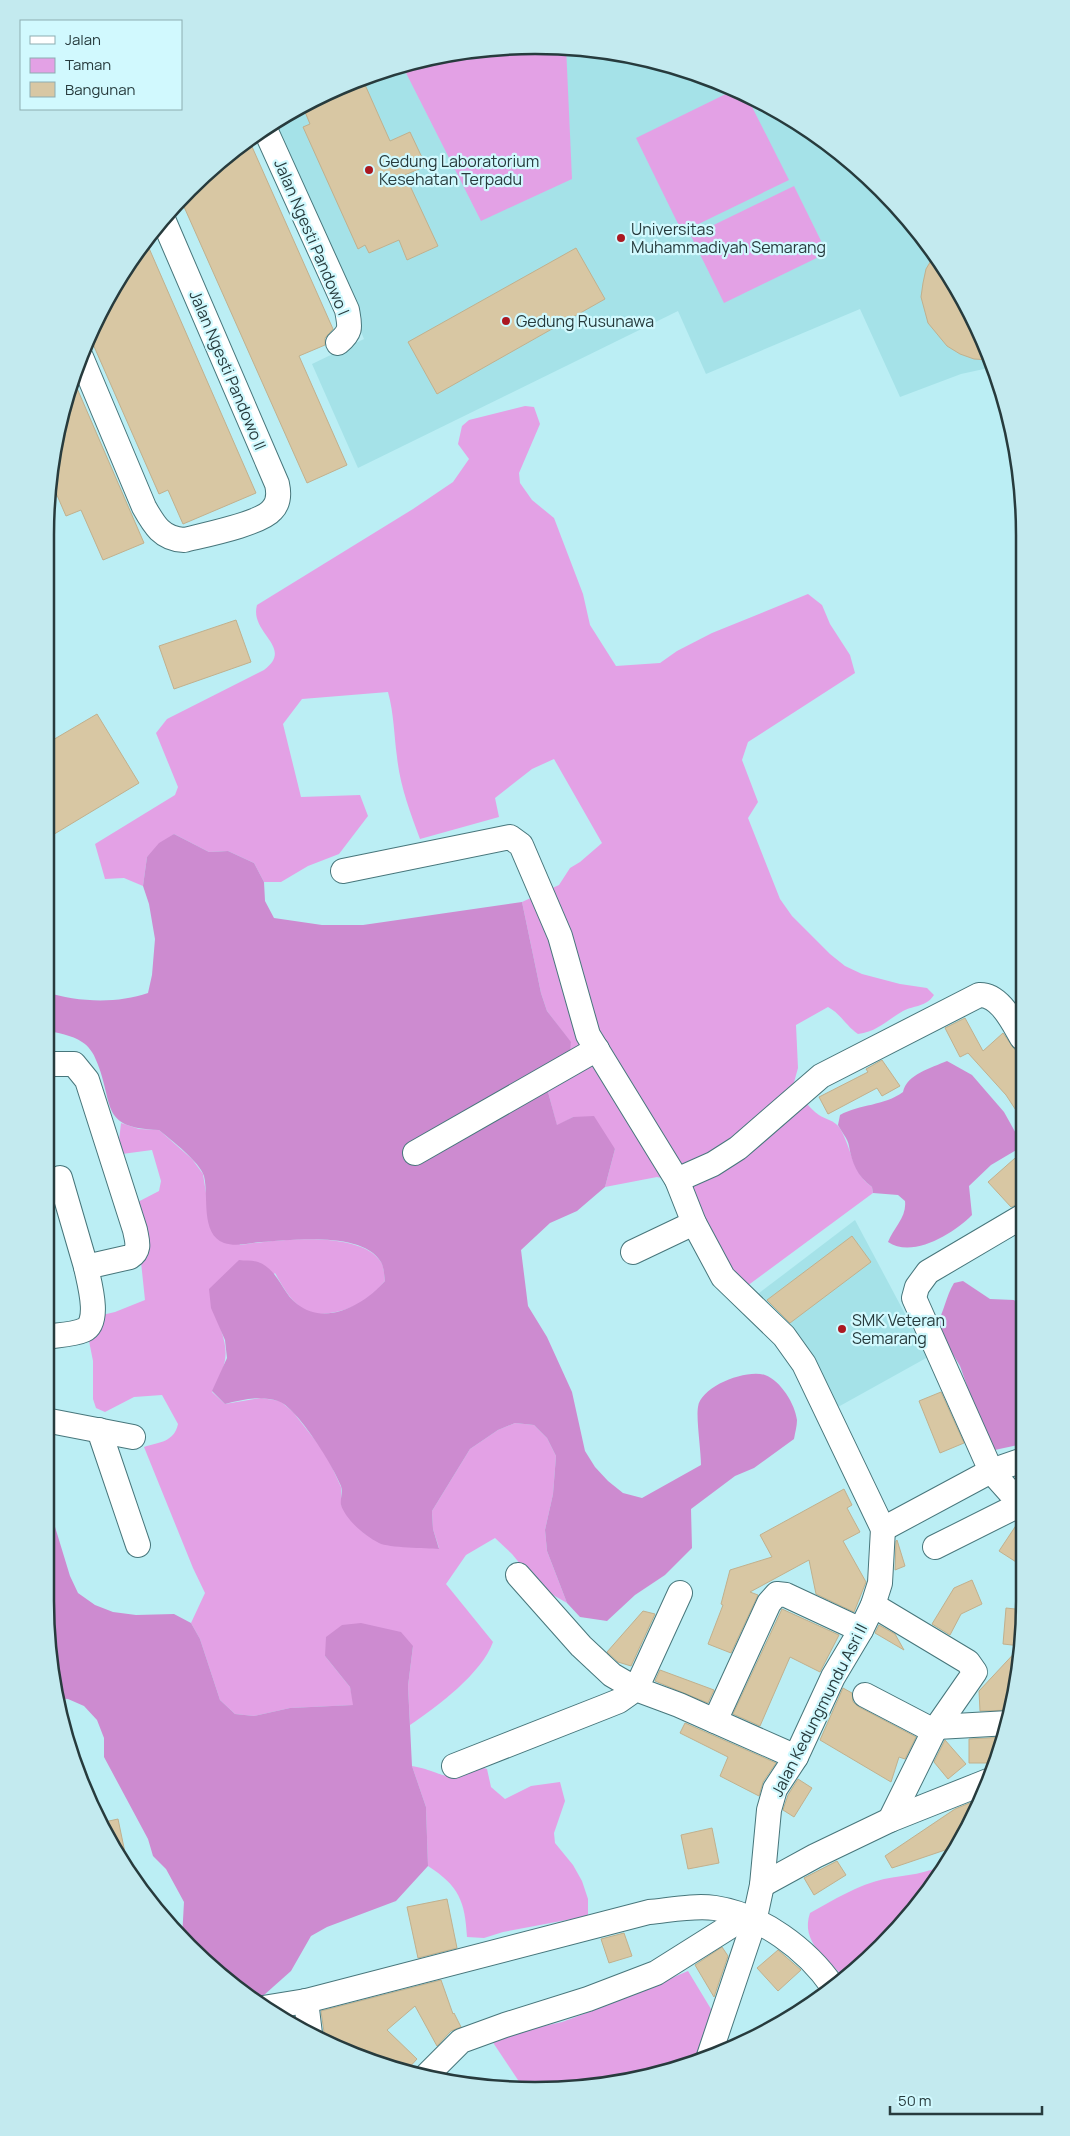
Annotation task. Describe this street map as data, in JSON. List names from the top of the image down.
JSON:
{
  "streets": {
    "street": ["Jalan Ngesti Pandowo I", "Jalan Ngesti Pandowo II", "Jalan Kedungmundu Asri II"]
  },
  "places": [
    "Gedung Laboratorium Kesehatan Terpadu",
    "Universitas Muhammadiyah Semarang",
    "Gedung Rusunawa",
    "SMK Veteran Semarang"
  ],
  "legend": ["Jalan", "Taman", "Bangunan"],
  "scale_bar": "50 m"
}
